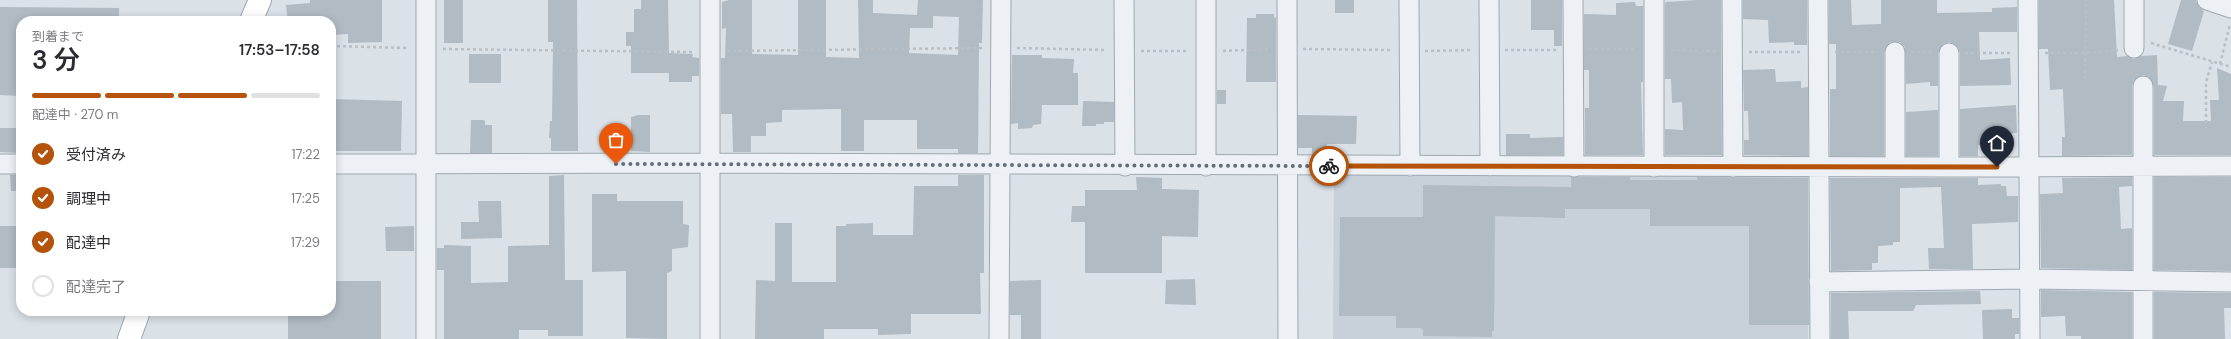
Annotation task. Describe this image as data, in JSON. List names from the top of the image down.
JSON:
{
  "page": {
    "heading": ["3 分", "到着まで", "17:53–17:58"],
    "bar": "配達中 · 270 m",
    "list": [
      ["受付済み", "17:22"],
      ["調理中", "17:25"],
      ["配達中", "17:29"],
      "配達完了"
    ]
  }
}
